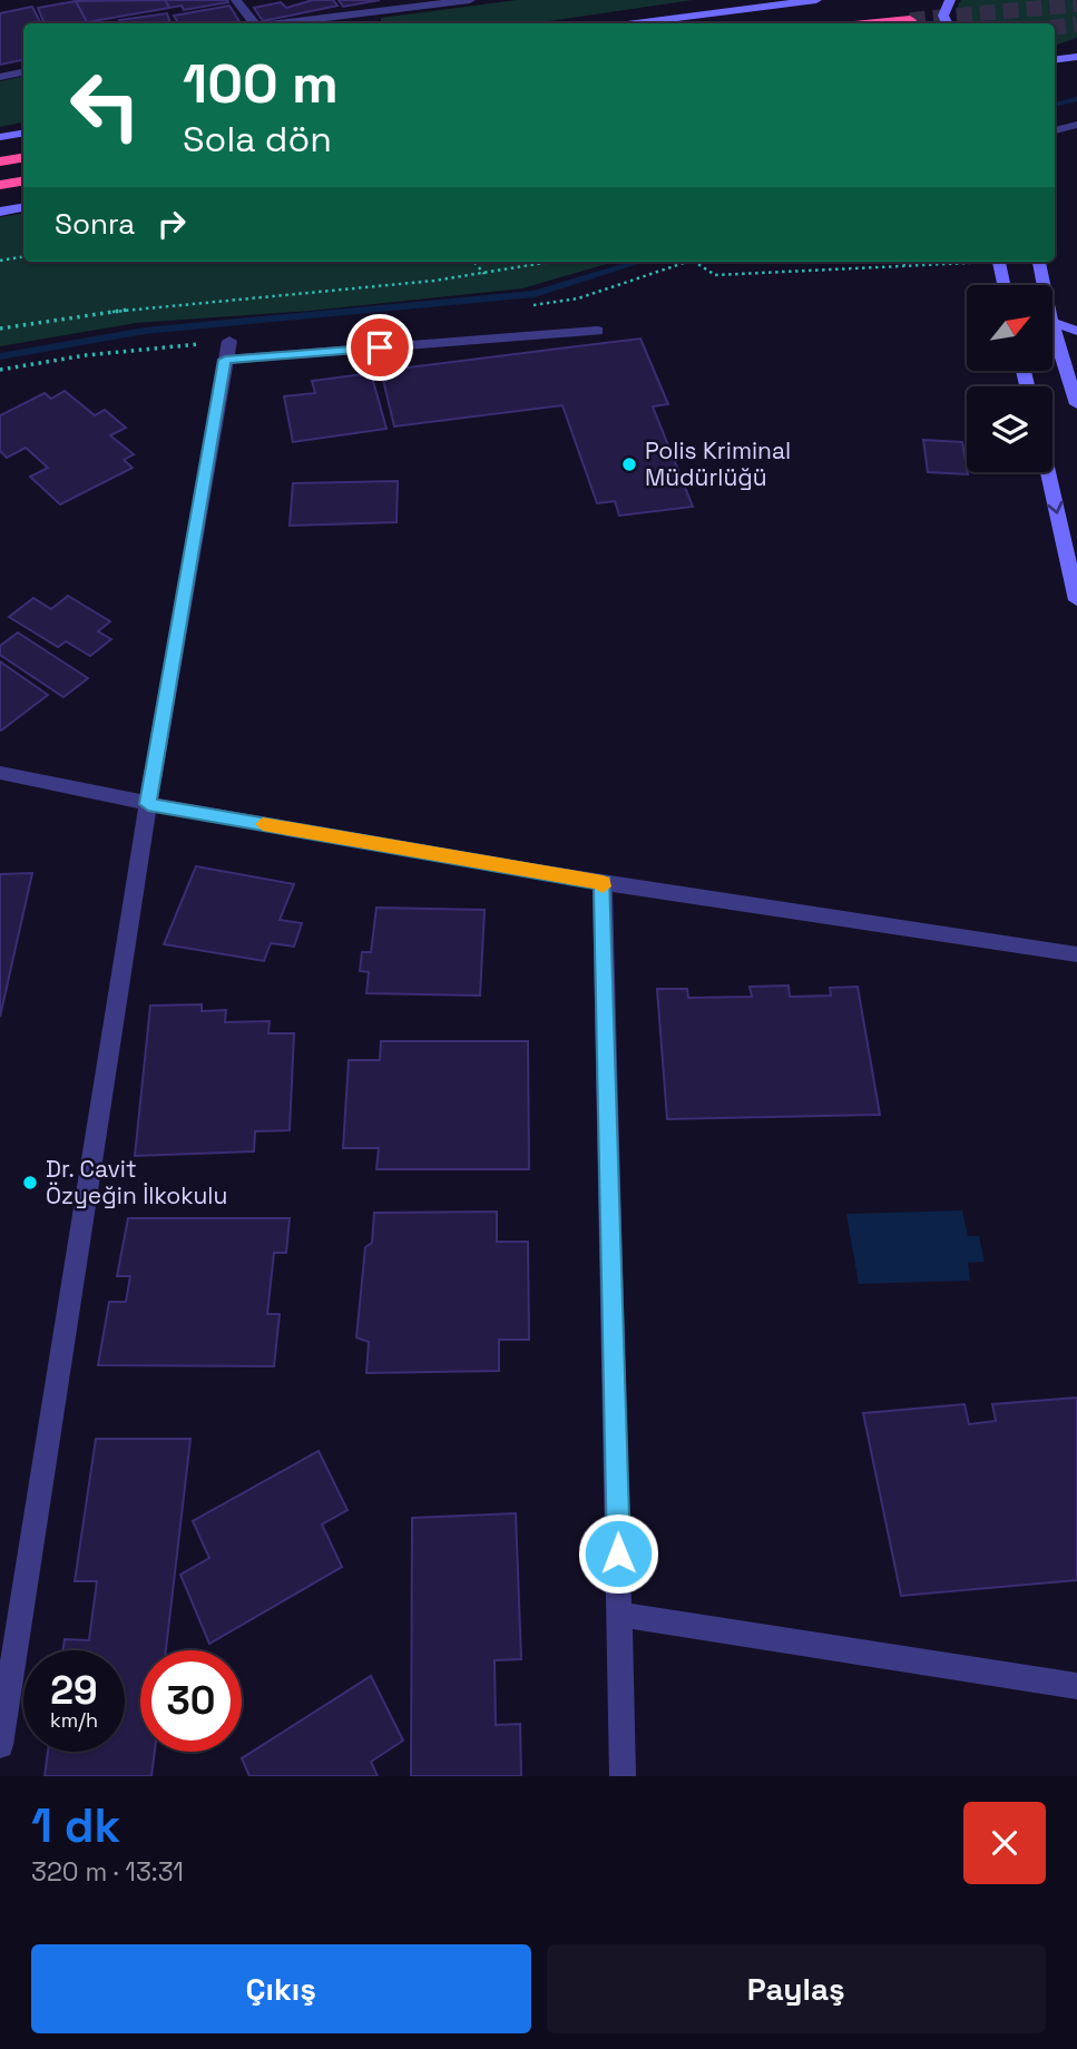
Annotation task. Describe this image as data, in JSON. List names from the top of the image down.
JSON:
{
  "places": ["Polis Kriminal Müdürlüğü", "Dr. Cavit Özyeğin İlkokulu"],
  "north": "top right",
  "page": {
    "turn": ["100 m", "Sola dön"],
    "then": "Sonra",
    "speed": "29 km/h",
    "limit": "30",
    "heading": ["1 dk", "320 m · 13:31"],
    "buttons": ["Çıkış", "Paylaş"]
  }
}
